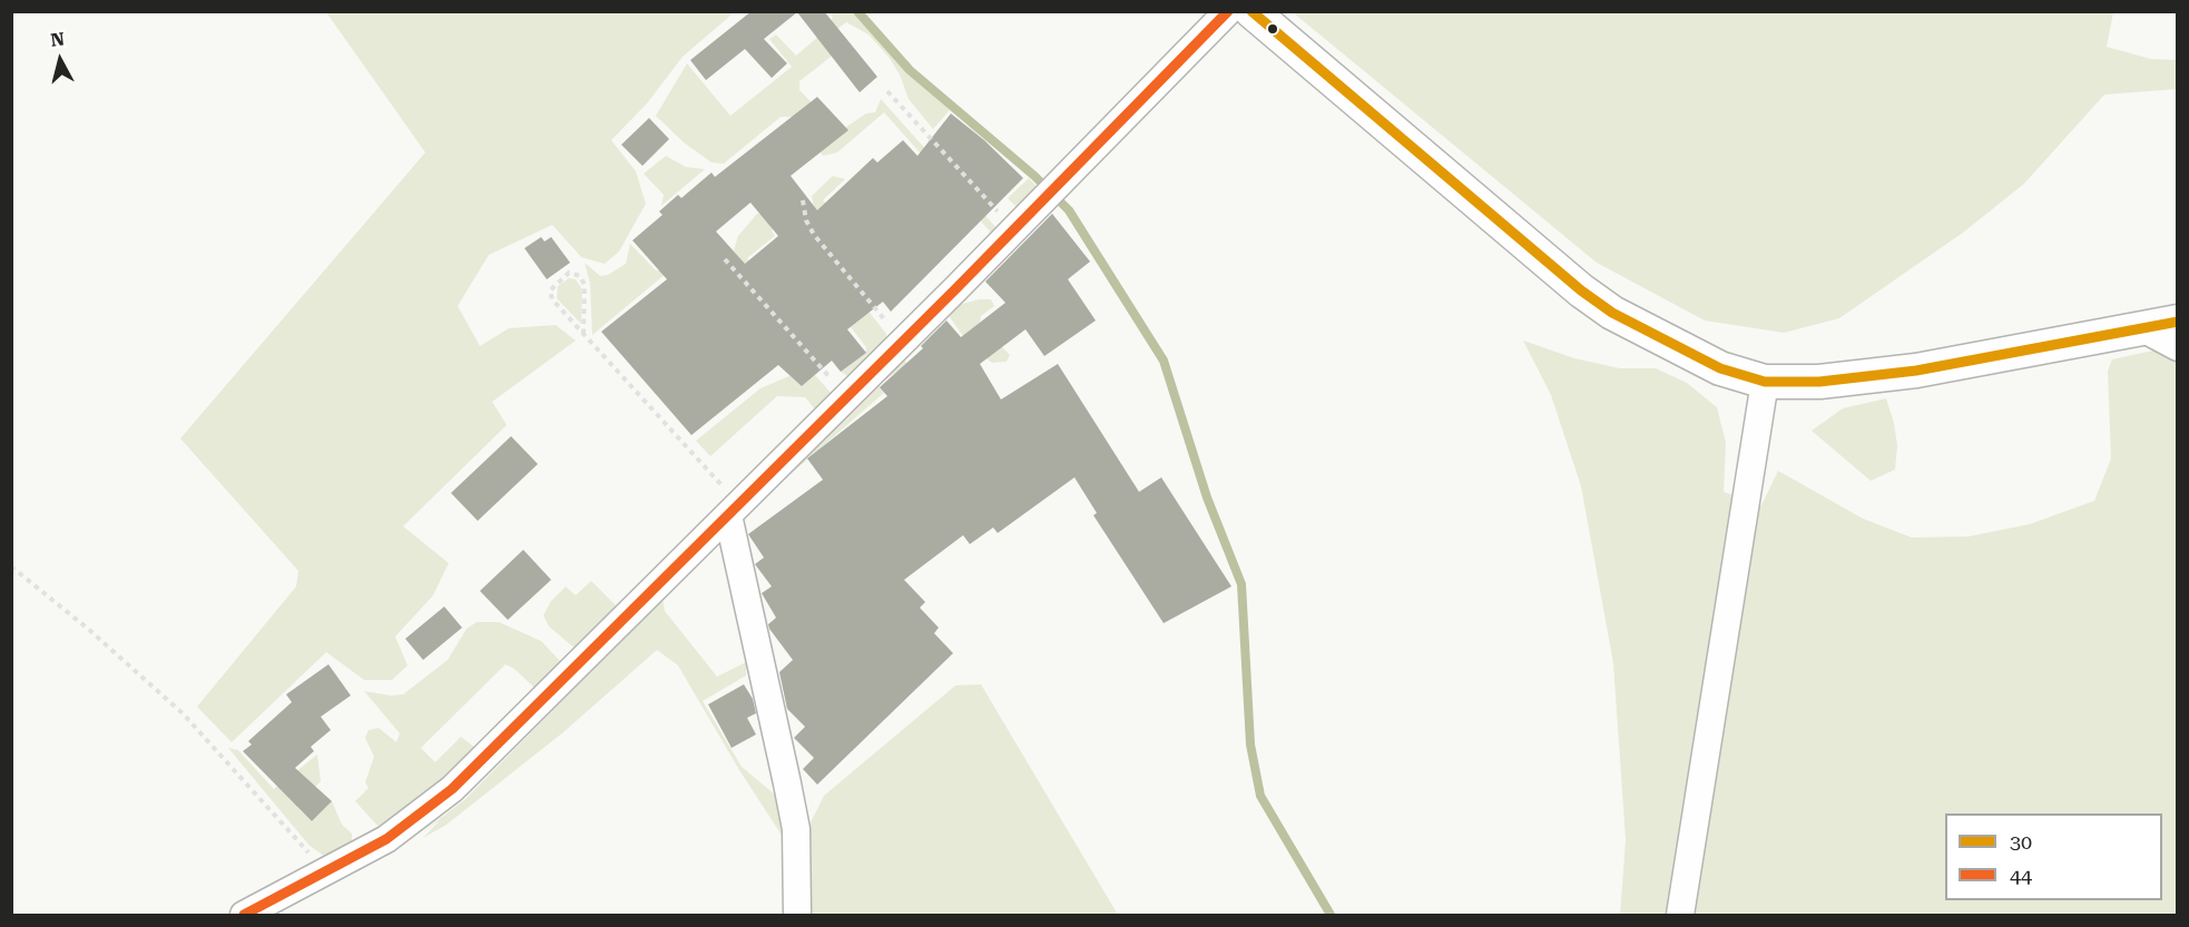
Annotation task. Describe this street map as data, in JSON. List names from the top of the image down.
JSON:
{
  "lines": ["transit line 30", "transit line 44"],
  "legend": ["30", "44"],
  "north": "top"
}
